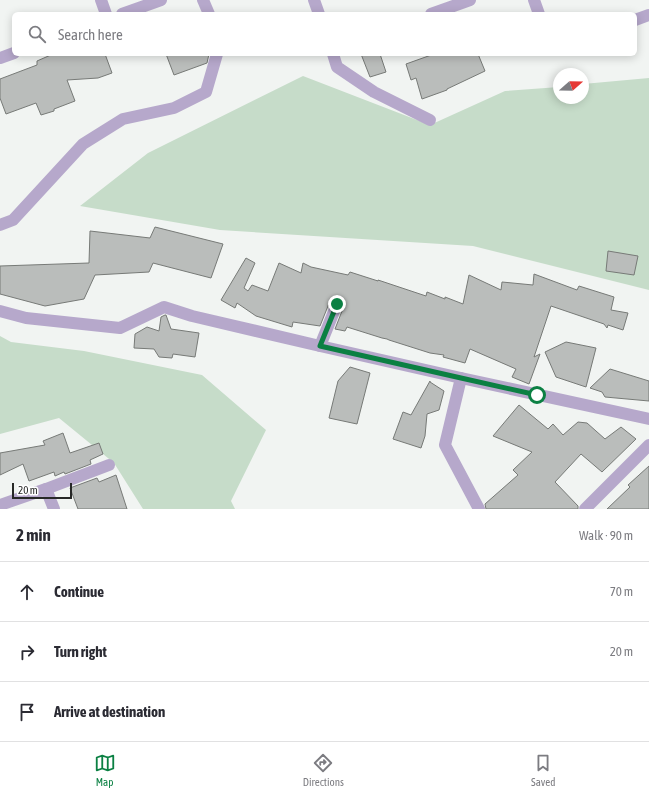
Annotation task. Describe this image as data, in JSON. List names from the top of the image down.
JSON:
{
  "scale_bar": "20 m",
  "north": "right",
  "page": {
    "search": "Search here",
    "scale": "20 m",
    "heading": ["2 min", "Walk · 90 m"],
    "list": [
      ["Continue", "70 m"],
      ["Turn right", "20 m"],
      "Arrive at destination"
    ],
    "nav": ["Map", "Directions", "Saved"]
  }
}
